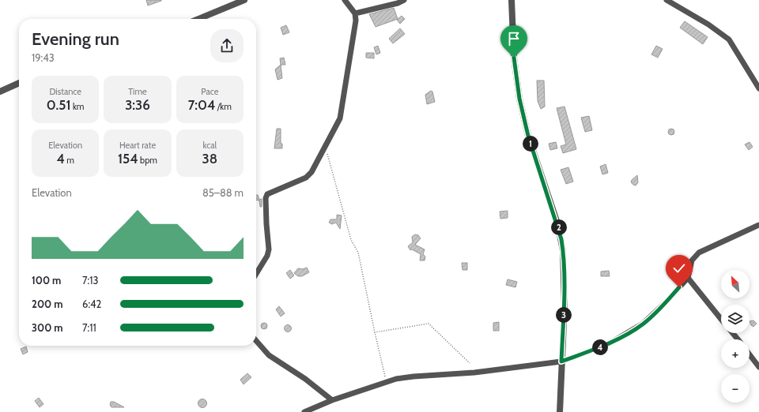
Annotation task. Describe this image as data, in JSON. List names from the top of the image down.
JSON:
{
  "north": "top left",
  "page": {
    "heading": ["Evening run", "19:43"],
    "stats": [
      ["Distance", "0.51 km"],
      ["Time", "3:36"],
      ["Pace", "7:04 /km"],
      ["Elevation", "4 m"],
      ["Heart rate", "154 bpm"],
      ["kcal", "38"]
    ],
    "pins": [
      "1",
      "2",
      "3",
      "4"
    ],
    "chart": ["Elevation", "85–88 m"],
    "list": [
      {
        "name": "100 m",
        "note": "7:13"
      },
      {
        "name": "200 m",
        "note": "6:42"
      },
      {
        "name": "300 m",
        "note": "7:11"
      }
    ],
    "map_buttons": ["+", "−"]
  }
}
